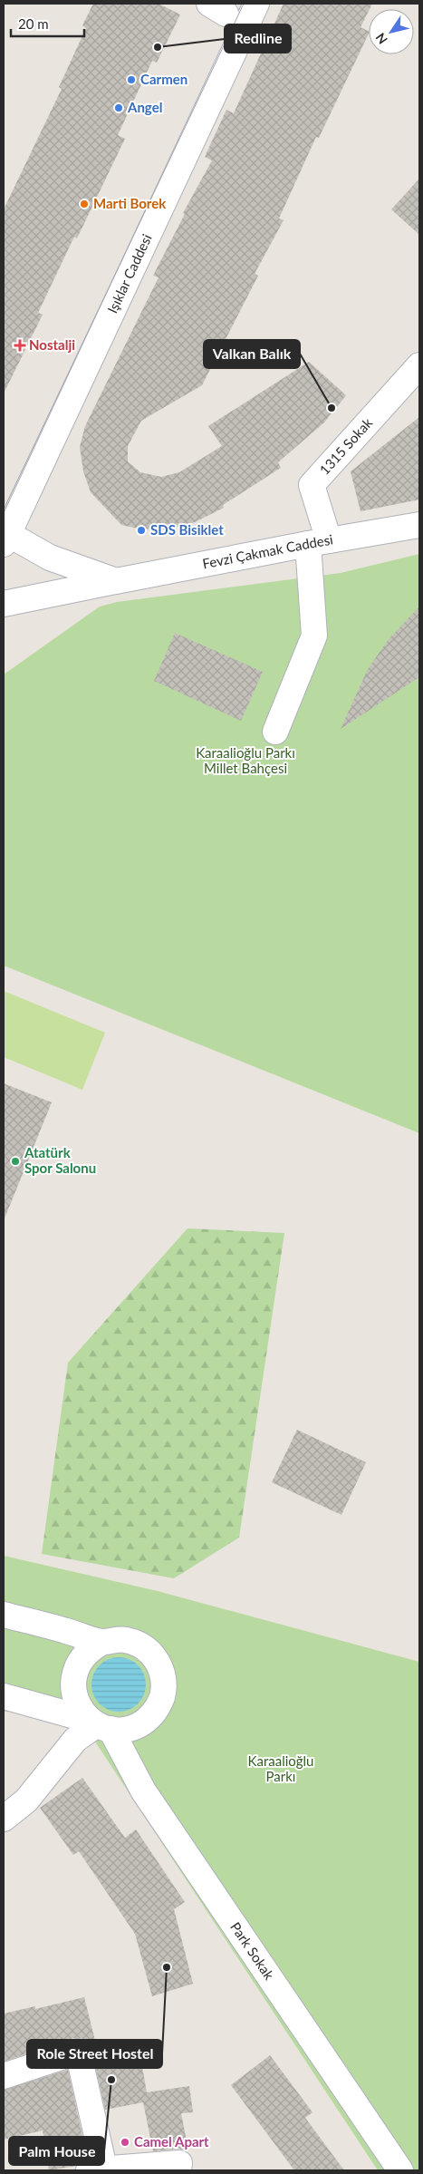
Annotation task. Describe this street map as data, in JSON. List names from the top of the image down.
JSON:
{
  "streets": {
    "street": [
      "Işıklar Caddesi",
      "1315 Sokak",
      "Fevzi Çakmak Caddesi",
      "Park Sokak"
    ]
  },
  "crossings": [
    ["1315 Sokak", "Fevzi Çakmak Caddesi"]
  ],
  "parks": ["Karaalioğlu Parkı Millet Bahçesi", "Karaalioğlu Parkı"],
  "places": {
    "other": [
      "Redline",
      "Carmen",
      "Angel",
      "Marti Borek",
      "Valkan Balık",
      "SDS Bisiklet",
      "Atatürk Spor Salonu",
      "Role Street Hostel",
      "Palm House",
      "Camel Apart"
    ],
    "health": ["Nostalji"]
  },
  "scale_bar": "20 m",
  "north": "bottom left"
}
